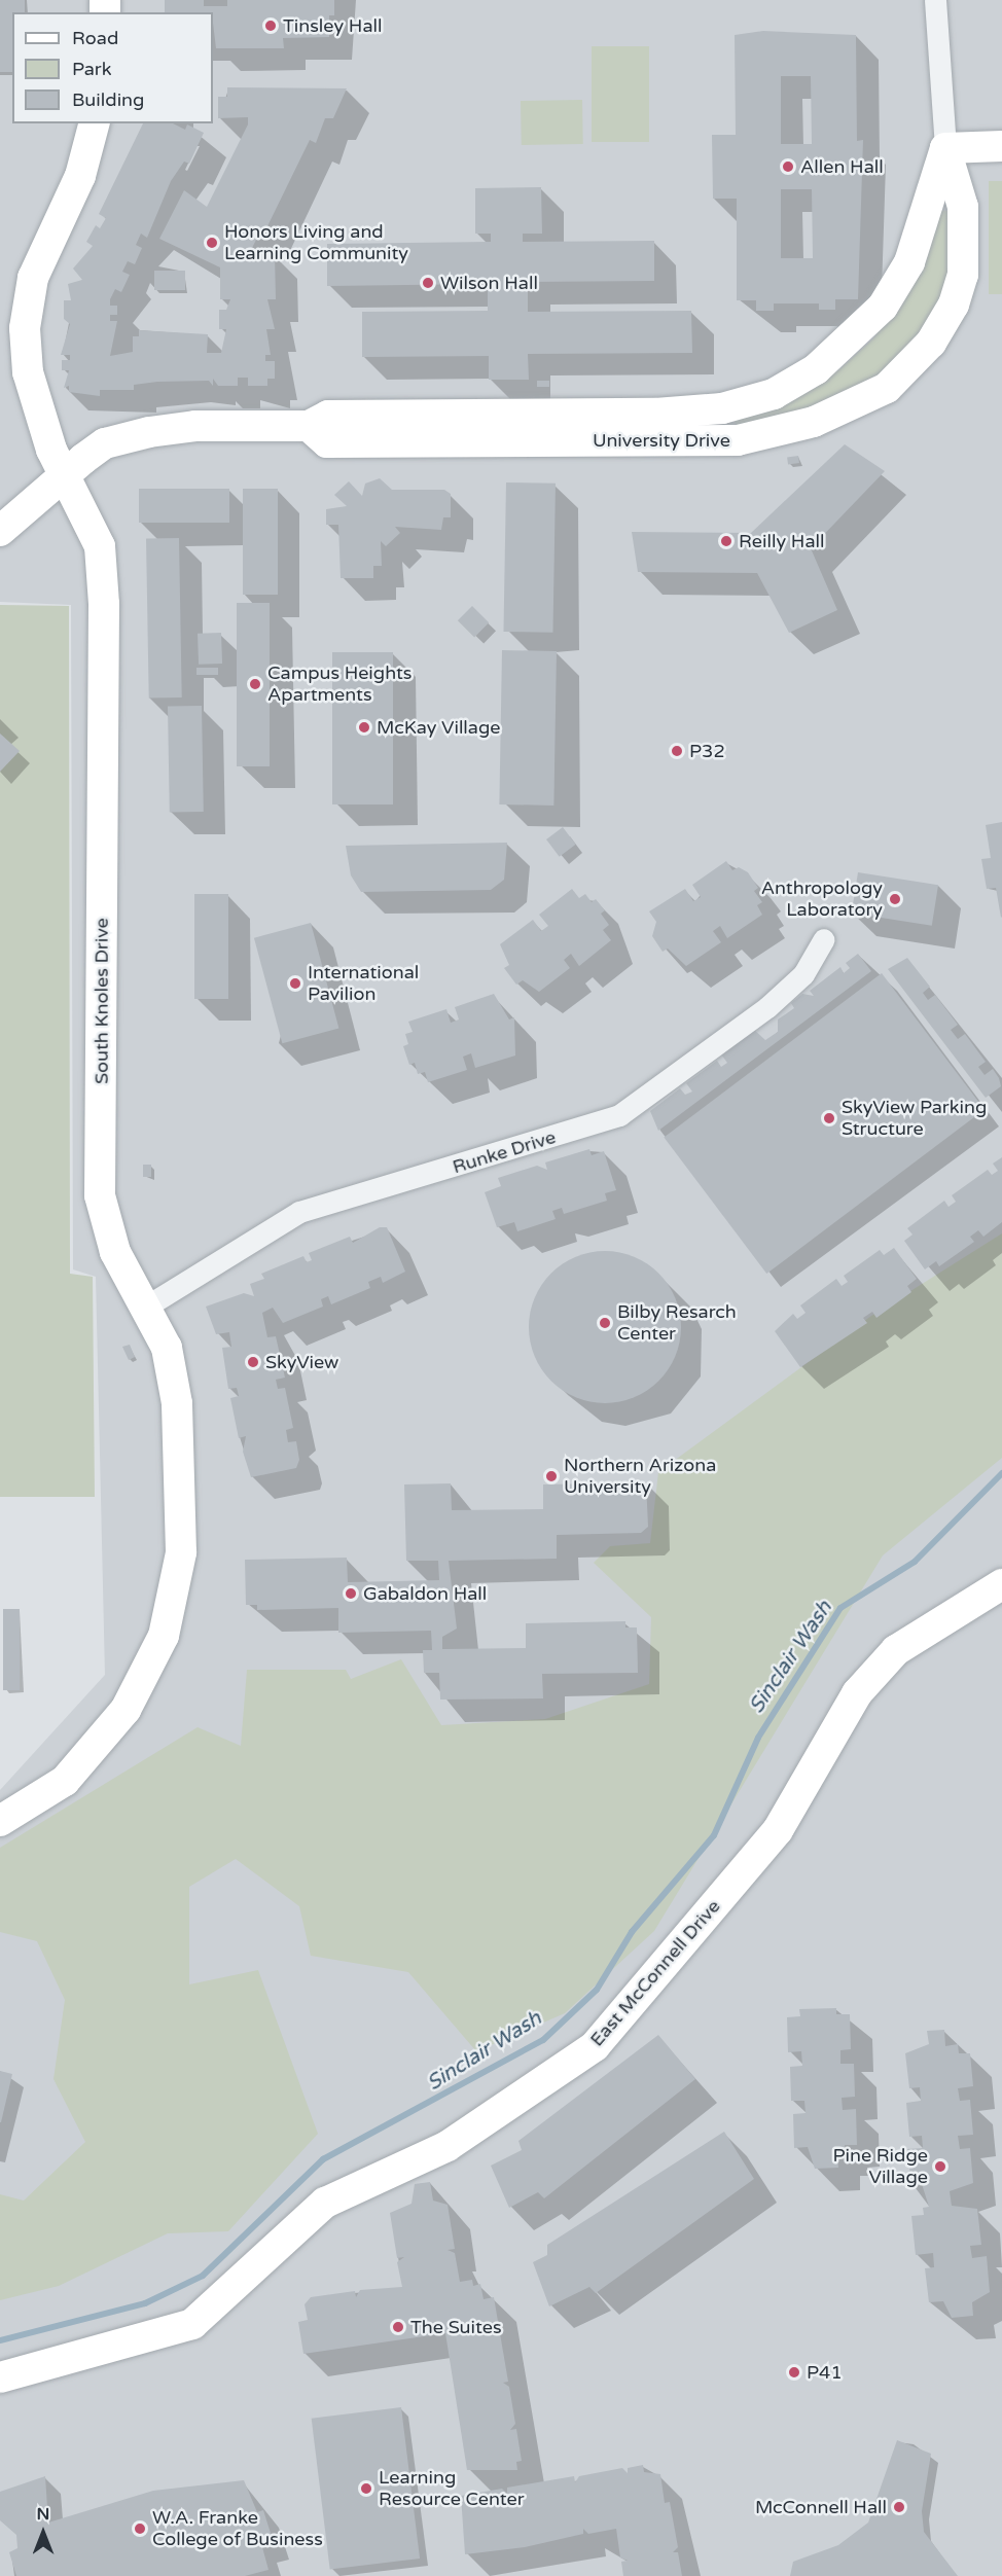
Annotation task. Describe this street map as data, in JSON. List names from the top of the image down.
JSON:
{
  "streets": {
    "street": [
      "University Drive",
      "South Knoles Drive",
      "Runke Drive",
      "East McConnell Drive"
    ]
  },
  "crossings": [
    ["University Drive", "South Knoles Drive"],
    ["South Knoles Drive", "Runke Drive"]
  ],
  "water": ["Sinclair Wash"],
  "places": [
    "Tinsley Hall",
    "Allen Hall",
    "Honors Living and Learning Community",
    "Wilson Hall",
    "Reilly Hall",
    "Campus Heights Apartments",
    "McKay Village",
    "P32",
    "Anthropology Laboratory",
    "International Pavilion",
    "SkyView Parking Structure",
    "Bilby Resarch Center",
    "SkyView",
    "Northern Arizona University",
    "Gabaldon Hall",
    "Pine Ridge Village",
    "The Suites",
    "P41",
    "Learning Resource Center",
    "McConnell Hall",
    "W.A. Franke College of Business"
  ],
  "legend": ["Road", "Park", "Building"],
  "north": "top"
}
